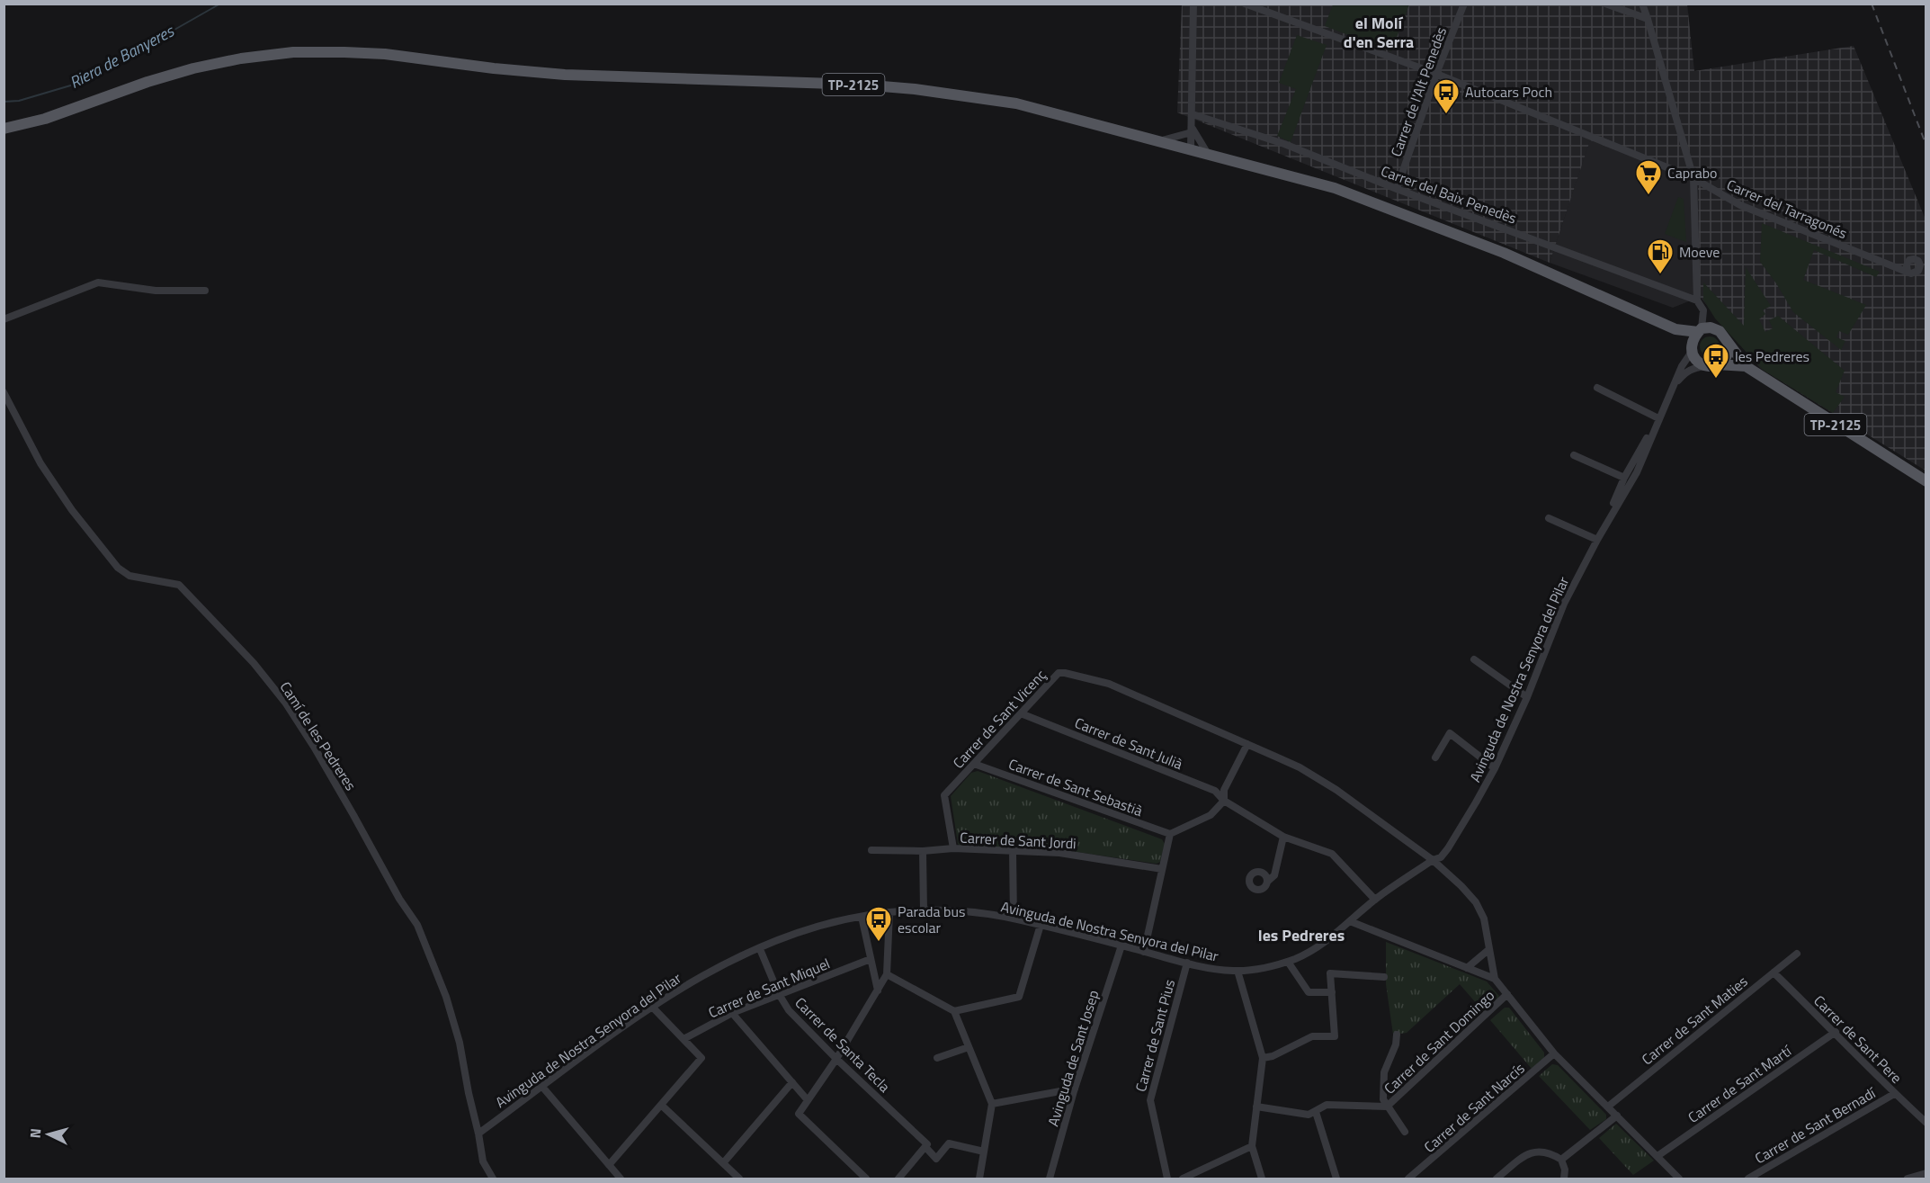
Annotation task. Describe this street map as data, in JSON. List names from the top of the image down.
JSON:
{
  "streets": {
    "main road": ["TP-2125"],
    "street": [
      "Carrer de l'Alt Penedès",
      "Carrer del Baix Penedès",
      "Carrer del Tarragonés",
      "Avinguda de Nostra Senyora del Pilar",
      "Carrer de Sant Vicenç",
      "Camí de les Pedreres",
      "Carrer de Sant Julià",
      "Carrer de Sant Sebastià",
      "Carrer de Sant Jordi",
      "Carrer de Sant Miquel",
      "Carrer de Sant Maties",
      "Carrer de Sant Pius",
      "Carrer de Sant Pere",
      "Carrer de Sant Domingo",
      "Carrer de Santa Tecla",
      "Avinguda de Sant Josep",
      "Carrer de Sant Martí",
      "Carrer de Sant Narcís",
      "Carrer de Sant Bernadí"
    ]
  },
  "crossings": [
    ["TP-2125", "Avinguda de Nostra Senyora del Pilar"],
    ["Carrer de l'Alt Penedès", "Carrer del Baix Penedès"],
    ["Carrer de l'Alt Penedès", "Carrer del Tarragonés"],
    ["Avinguda de Nostra Senyora del Pilar", "Camí de les Pedreres"],
    ["Avinguda de Nostra Senyora del Pilar", "Carrer de Sant Julià"],
    ["Avinguda de Nostra Senyora del Pilar", "Carrer de Sant Pius"],
    ["Avinguda de Nostra Senyora del Pilar", "Carrer de Santa Tecla"],
    ["Avinguda de Nostra Senyora del Pilar", "Avinguda de Sant Josep"],
    ["Carrer de Sant Vicenç", "Carrer de Sant Julià"],
    ["Carrer de Sant Vicenç", "Carrer de Sant Sebastià"],
    ["Carrer de Sant Vicenç", "Carrer de Sant Jordi"],
    ["Carrer de Sant Miquel", "Carrer de Santa Tecla"],
    ["Carrer de Sant Maties", "Carrer de Sant Pere"],
    ["Carrer de Sant Pere", "Carrer de Sant Martí"],
    ["Carrer de Sant Pere", "Carrer de Sant Bernadí"]
  ],
  "districts": ["el Molí d'en Serra", "les Pedreres"],
  "water": ["Riera de Banyeres"],
  "places": {
    "bus stop": ["Autocars Poch", "les Pedreres", "Parada bus escolar"],
    "supermarket": ["Caprabo"],
    "fuel station": ["Moeve"]
  },
  "north": "left"
}
